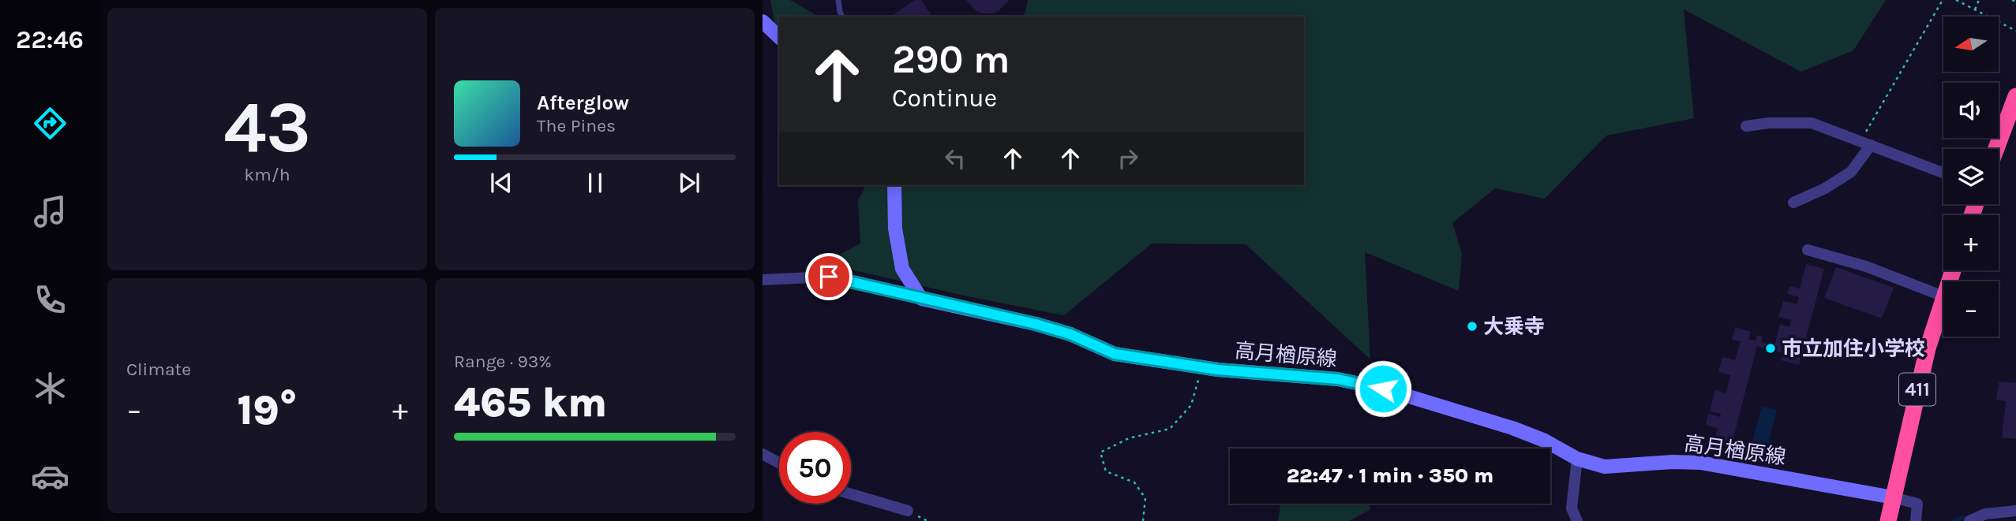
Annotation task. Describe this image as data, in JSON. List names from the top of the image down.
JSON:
{
  "streets": {
    "highway": ["411"],
    "main road": ["高月楢原線"]
  },
  "crossings": [
    ["高月楢原線", "411"]
  ],
  "places": ["大乗寺", "市立加住小学校"],
  "north": "left",
  "page": {
    "tabs": "22:46",
    "tile": [
      ["43", "km/h"],
      "Climate",
      ["Range · 93%", "465 km"]
    ],
    "map_buttons": ["+", "−"],
    "turn": ["290 m", "Continue"],
    "song": ["Afterglow", "The Pines"],
    "heat": ["−", "19°", "+"],
    "limit": "50",
    "trip": "22:47 · 1 min · 350 m"
  }
}
